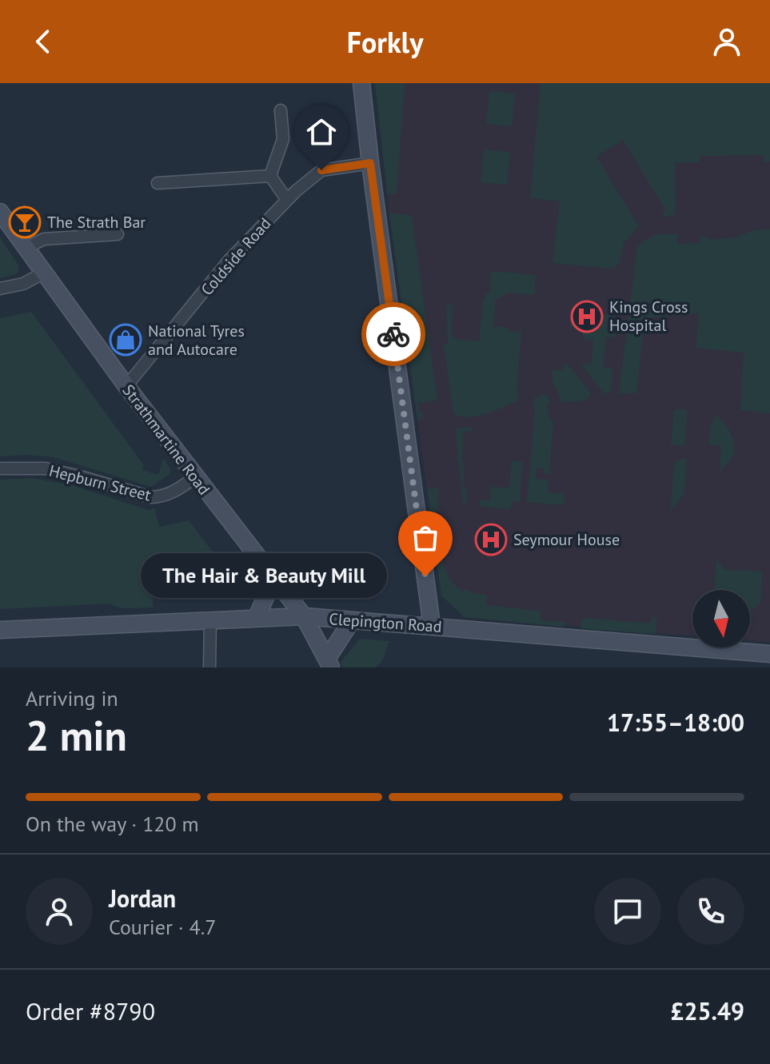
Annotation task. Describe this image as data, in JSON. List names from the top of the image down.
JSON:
{
  "streets": {
    "street": [
      "Coldside Road",
      "Strathmartine Road",
      "Hepburn Street",
      "Clepington Road"
    ]
  },
  "crossings": [
    ["Coldside Road", "Strathmartine Road"],
    ["Strathmartine Road", "Hepburn Street"],
    ["Strathmartine Road", "Clepington Road"]
  ],
  "places": {
    "bar": ["The Strath Bar"],
    "hospital": ["Kings Cross Hospital", "Seymour House"],
    "shop": ["National Tyres and Autocare"],
    "other": ["The Hair & Beauty Mill"]
  },
  "north": "bottom",
  "page": {
    "header": "Forkly",
    "bubble": "The Hair & Beauty Mill",
    "heading": ["2 min", "Arriving in", "17:55–18:00"],
    "panel": [
      "Jordan",
      "Courier · 4.7",
      "Order #8790",
      "£25.49"
    ],
    "bar": "On the way · 120 m"
  }
}
